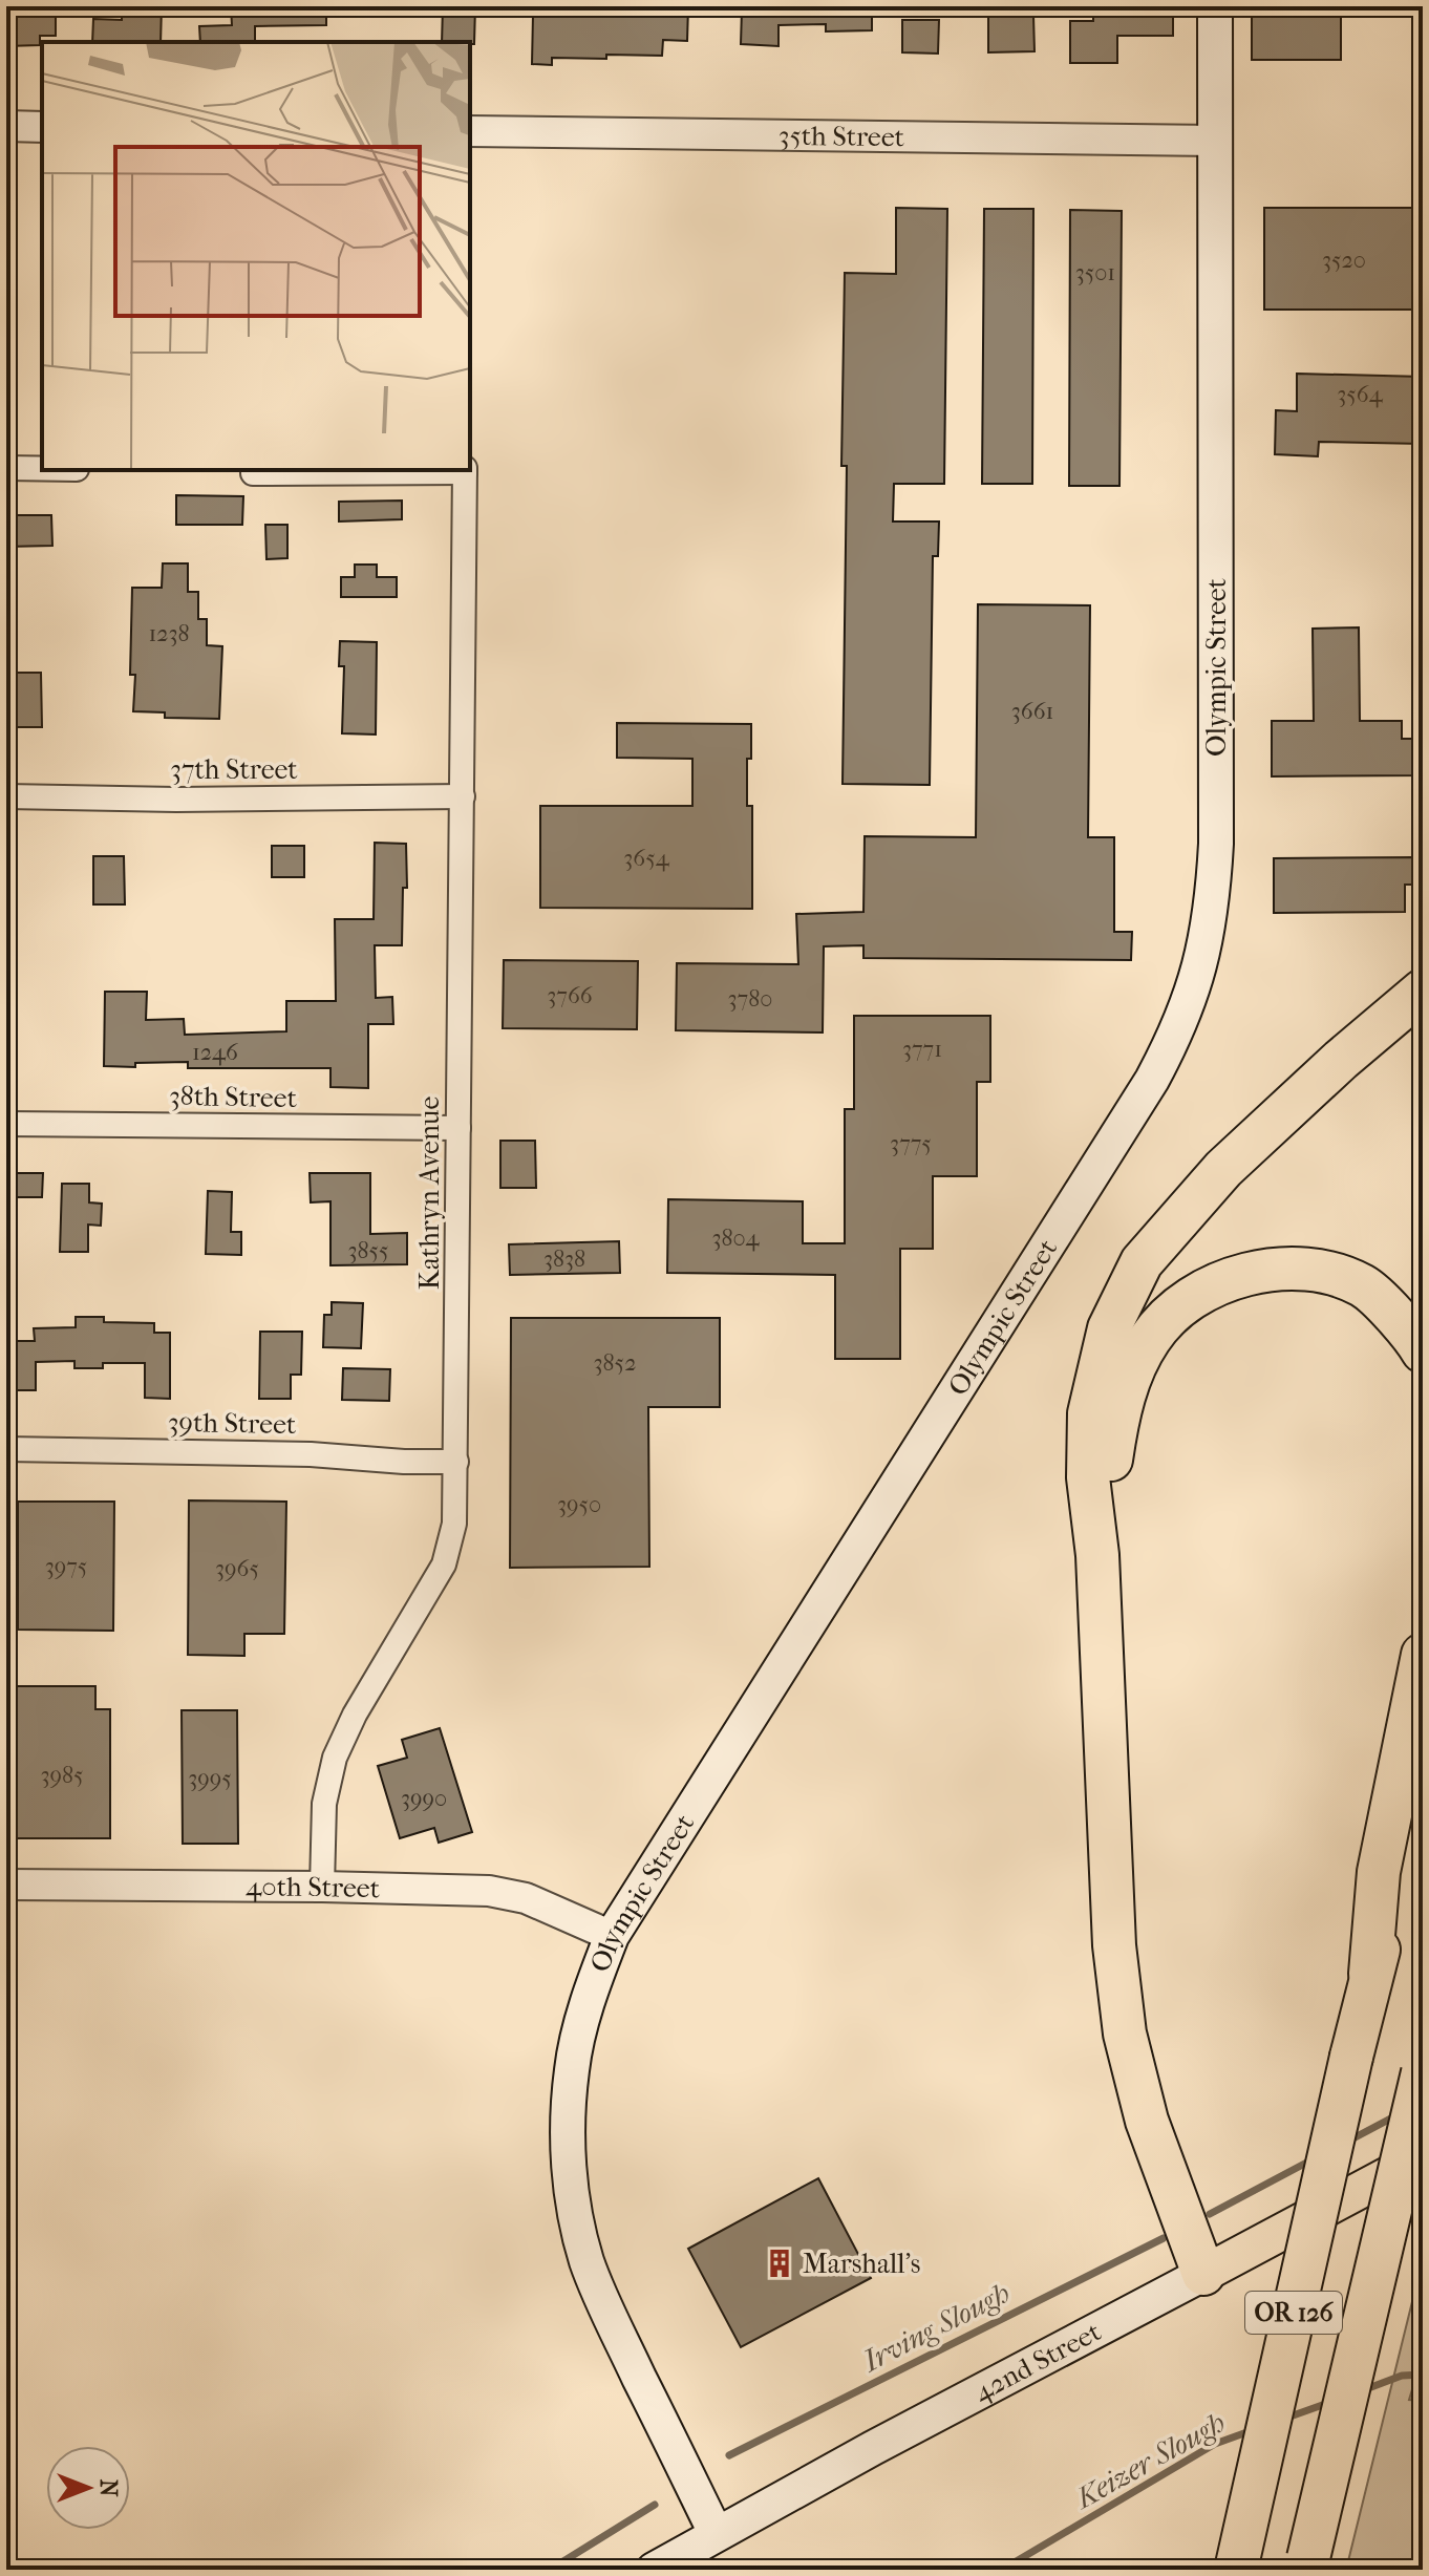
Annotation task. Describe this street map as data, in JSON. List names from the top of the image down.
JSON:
{
  "streets": {
    "highway": ["OR 126"],
    "main road": ["Olympic Street", "42nd Street"],
    "street": [
      "35th Street",
      "37th Street",
      "38th Street",
      "Kathryn Avenue",
      "39th Street",
      "40th Street"
    ]
  },
  "crossings": [
    ["35th Street", "Olympic Street"],
    ["Olympic Street", "40th Street"],
    ["Olympic Street", "42nd Street"],
    ["37th Street", "Kathryn Avenue"],
    ["38th Street", "Kathryn Avenue"],
    ["Kathryn Avenue", "39th Street"],
    ["Kathryn Avenue", "40th Street"]
  ],
  "water": ["Irving Slough", "Keizer Slough"],
  "places": {
    "building": ["Marshall's"]
  },
  "house_numbers": [
    "3520",
    "3501",
    "3564",
    "1238",
    "3661",
    "3654",
    "3766",
    "3780",
    "3771",
    "1246",
    "3775",
    "3804",
    "3855",
    "3838",
    "3852",
    "3950",
    "3975",
    "3965",
    "3985",
    "3995",
    "3990"
  ],
  "north": "right"
}
